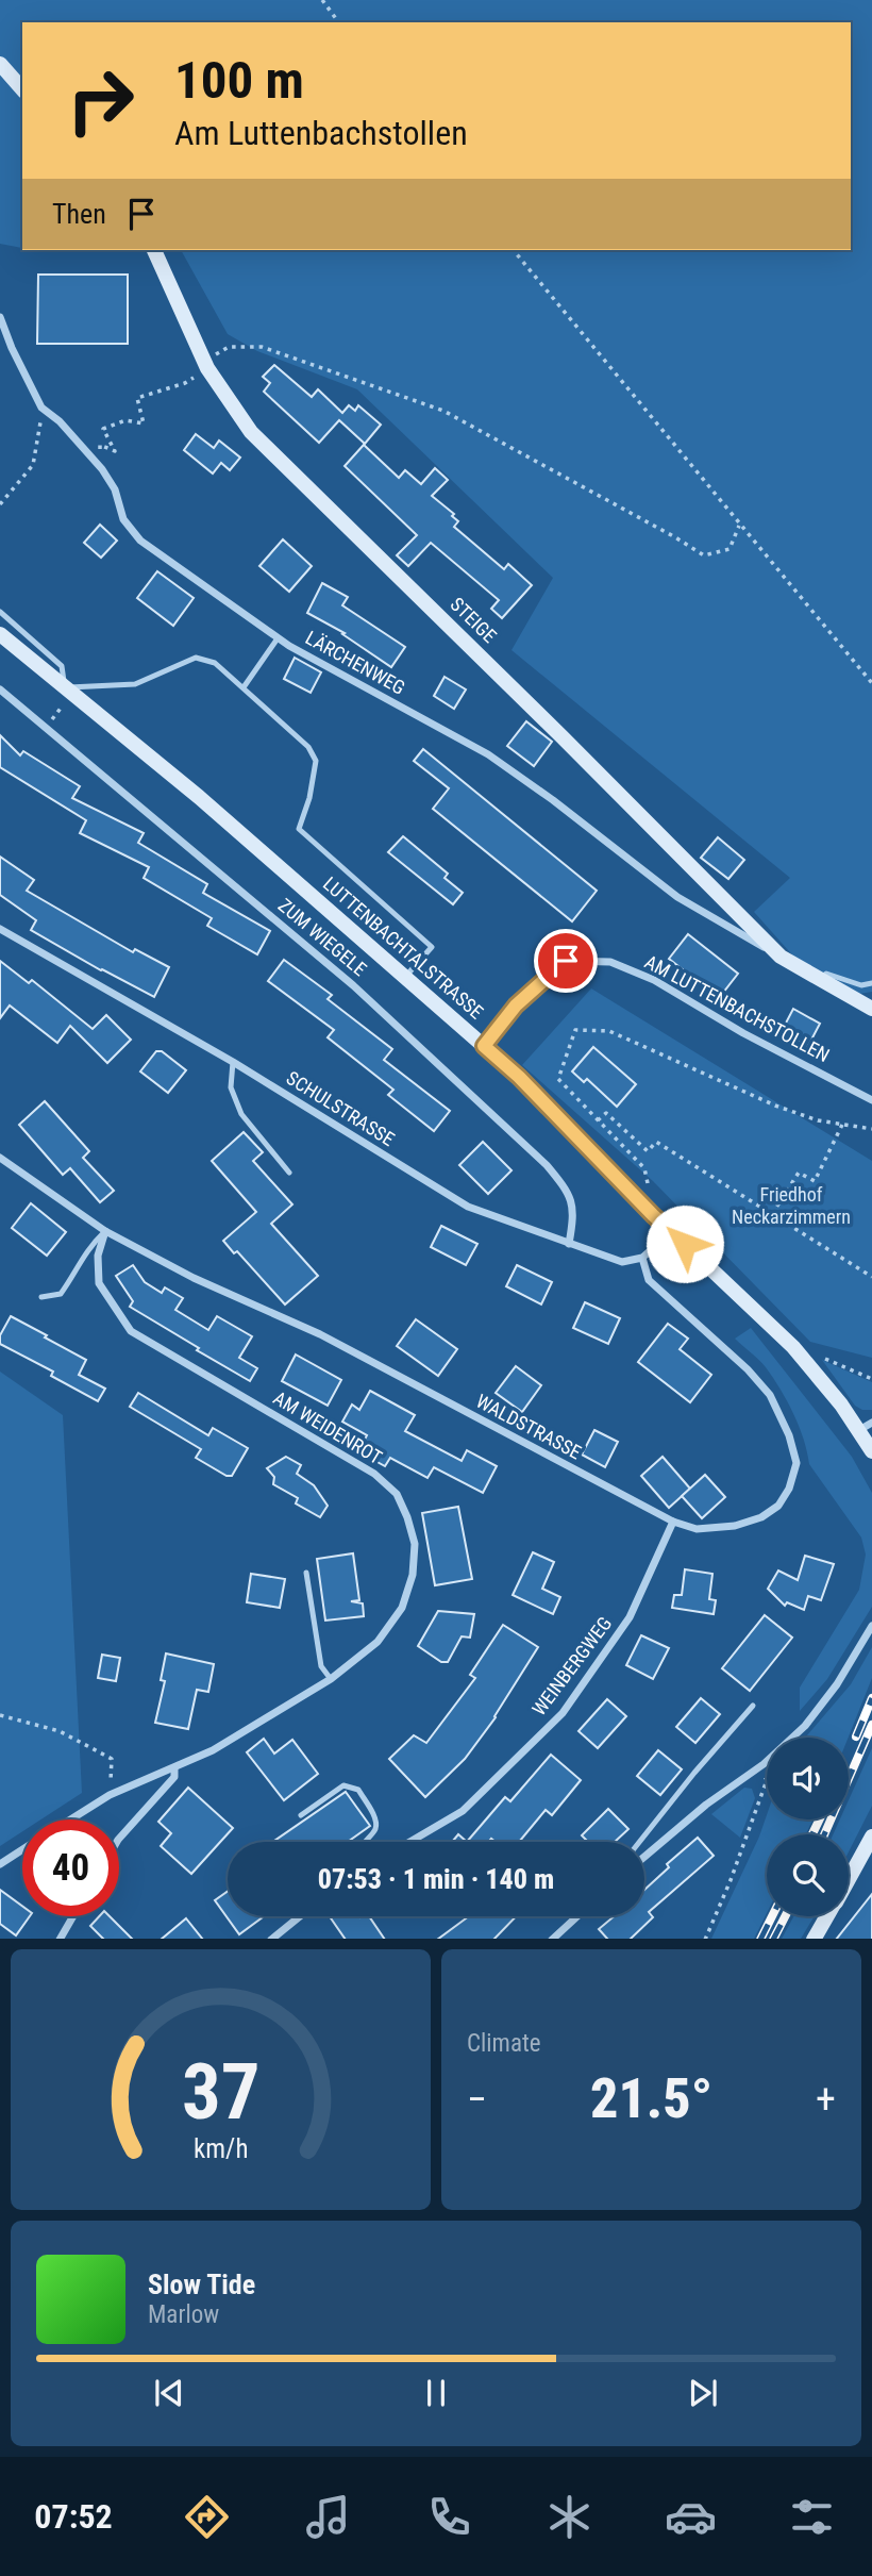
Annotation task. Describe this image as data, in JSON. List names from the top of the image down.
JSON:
{
  "streets": {
    "street": [
      "STEIGE",
      "LÄRCHENWEG",
      "ZUM WIEGELE",
      "LUTTENBACHTALSTRASSE",
      "AM LUTTENBACHSTOLLEN",
      "SCHULSTRASSE",
      "WALDSTRASSE",
      "AM WEIDENROT",
      "WEINBERGWEG"
    ]
  },
  "crossings": [
    ["STEIGE", "LÄRCHENWEG"],
    ["ZUM WIEGELE", "SCHULSTRASSE"],
    ["LUTTENBACHTALSTRASSE", "AM LUTTENBACHSTOLLEN"],
    ["SCHULSTRASSE", "WALDSTRASSE"],
    ["WALDSTRASSE", "AM WEIDENROT"],
    ["WALDSTRASSE", "WEINBERGWEG"]
  ],
  "parks": ["Friedhof Neckarzimmern"],
  "page": {
    "turn": ["100 m", "Am Luttenbachstollen"],
    "then": "Then",
    "limit": "40",
    "trip": "07:53 · 1 min · 140 m",
    "tile": "Climate",
    "heat": ["−", "21.5°", "+"],
    "song": ["Slow Tide", "Marlow"],
    "tabs": "07:52",
    "gauge": ["37", "km/h"]
  }
}
